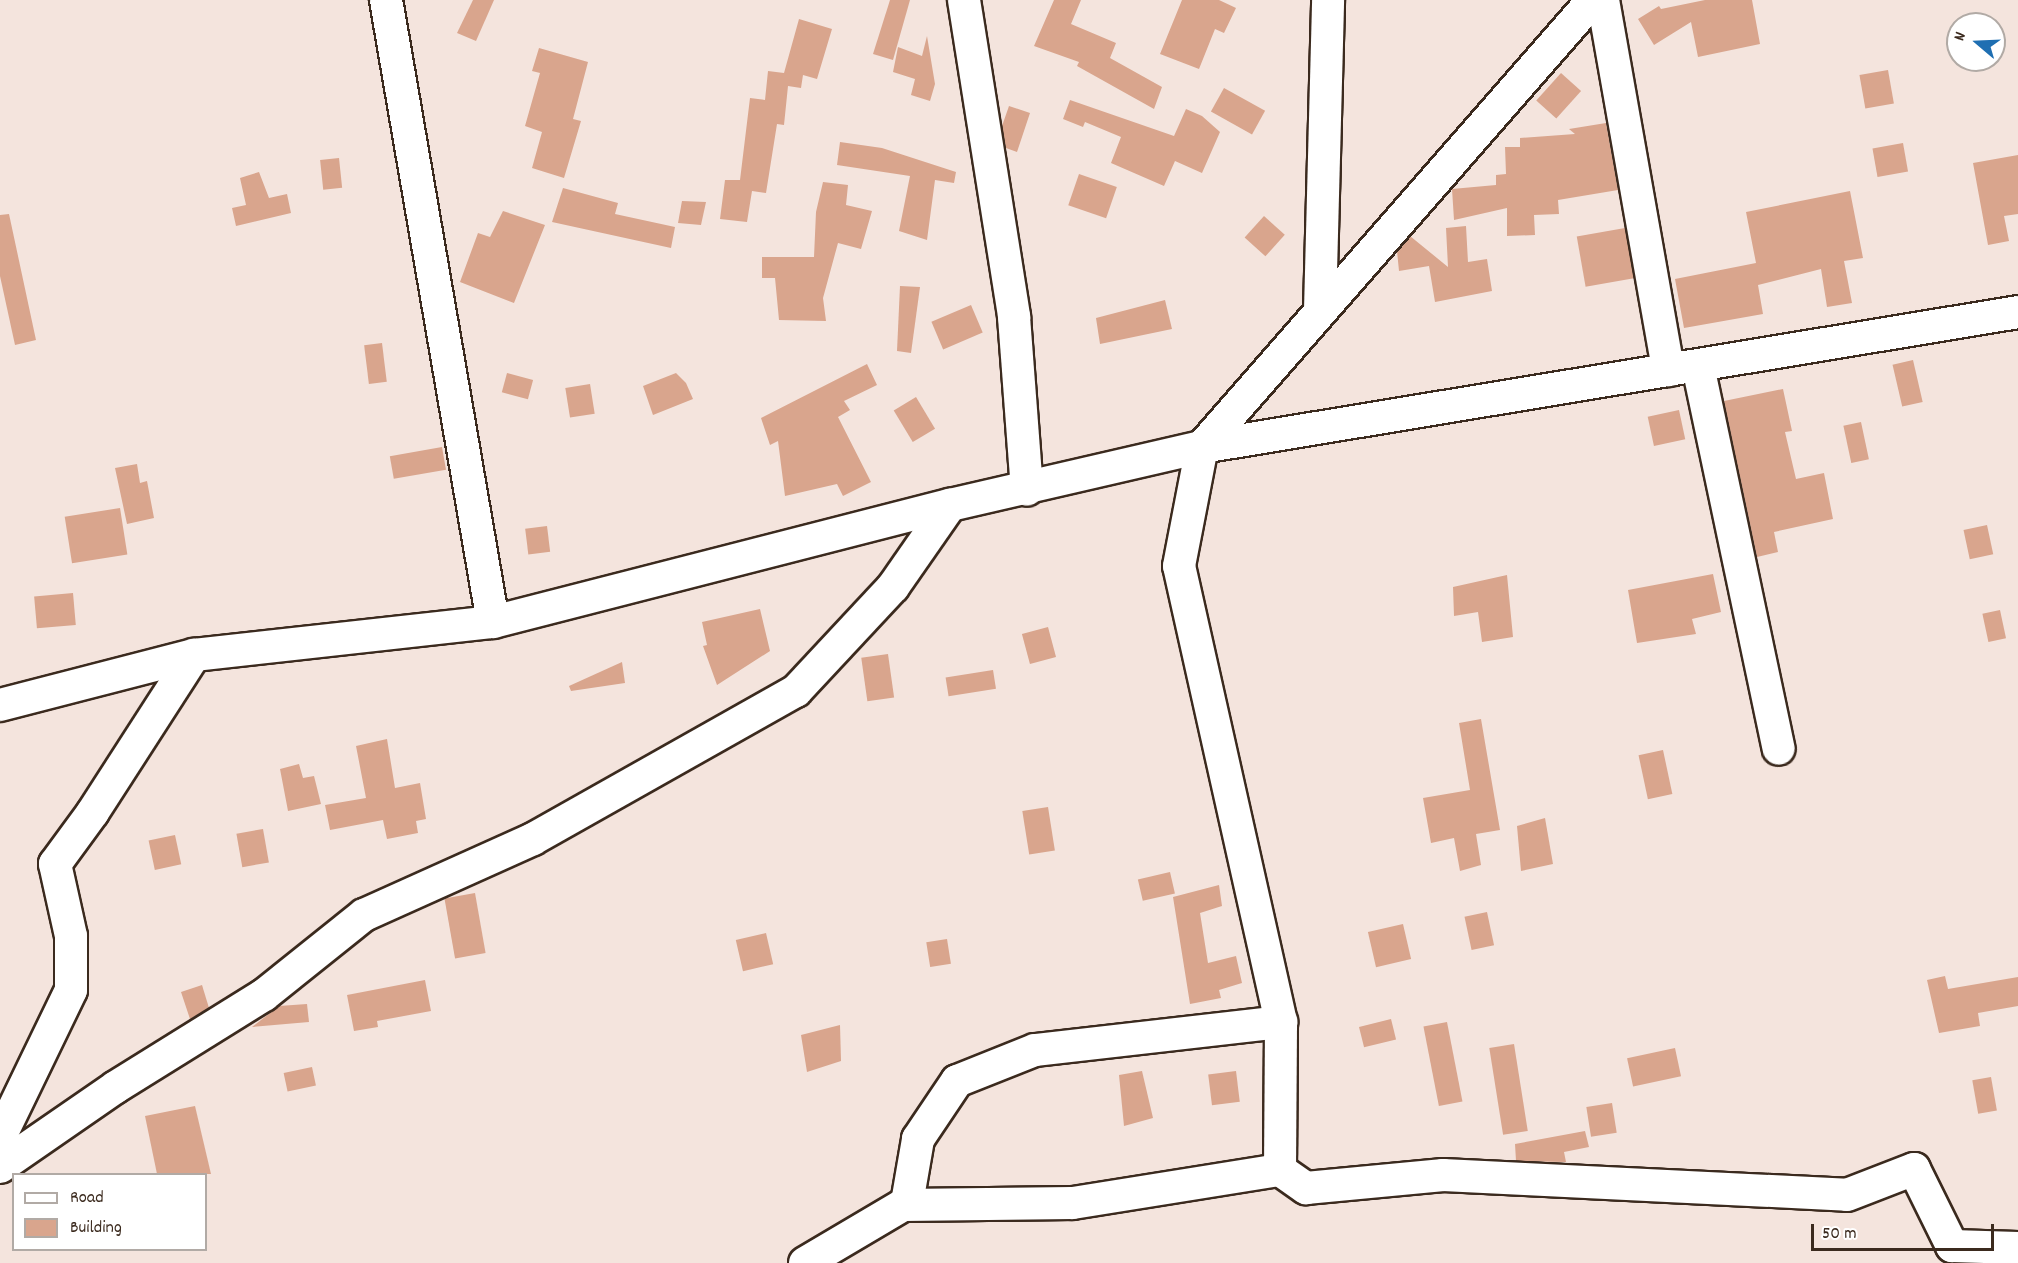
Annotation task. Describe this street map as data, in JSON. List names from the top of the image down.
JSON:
{
  "legend": ["Road", "Building"],
  "scale_bar": "50 m",
  "north": "left"
}
